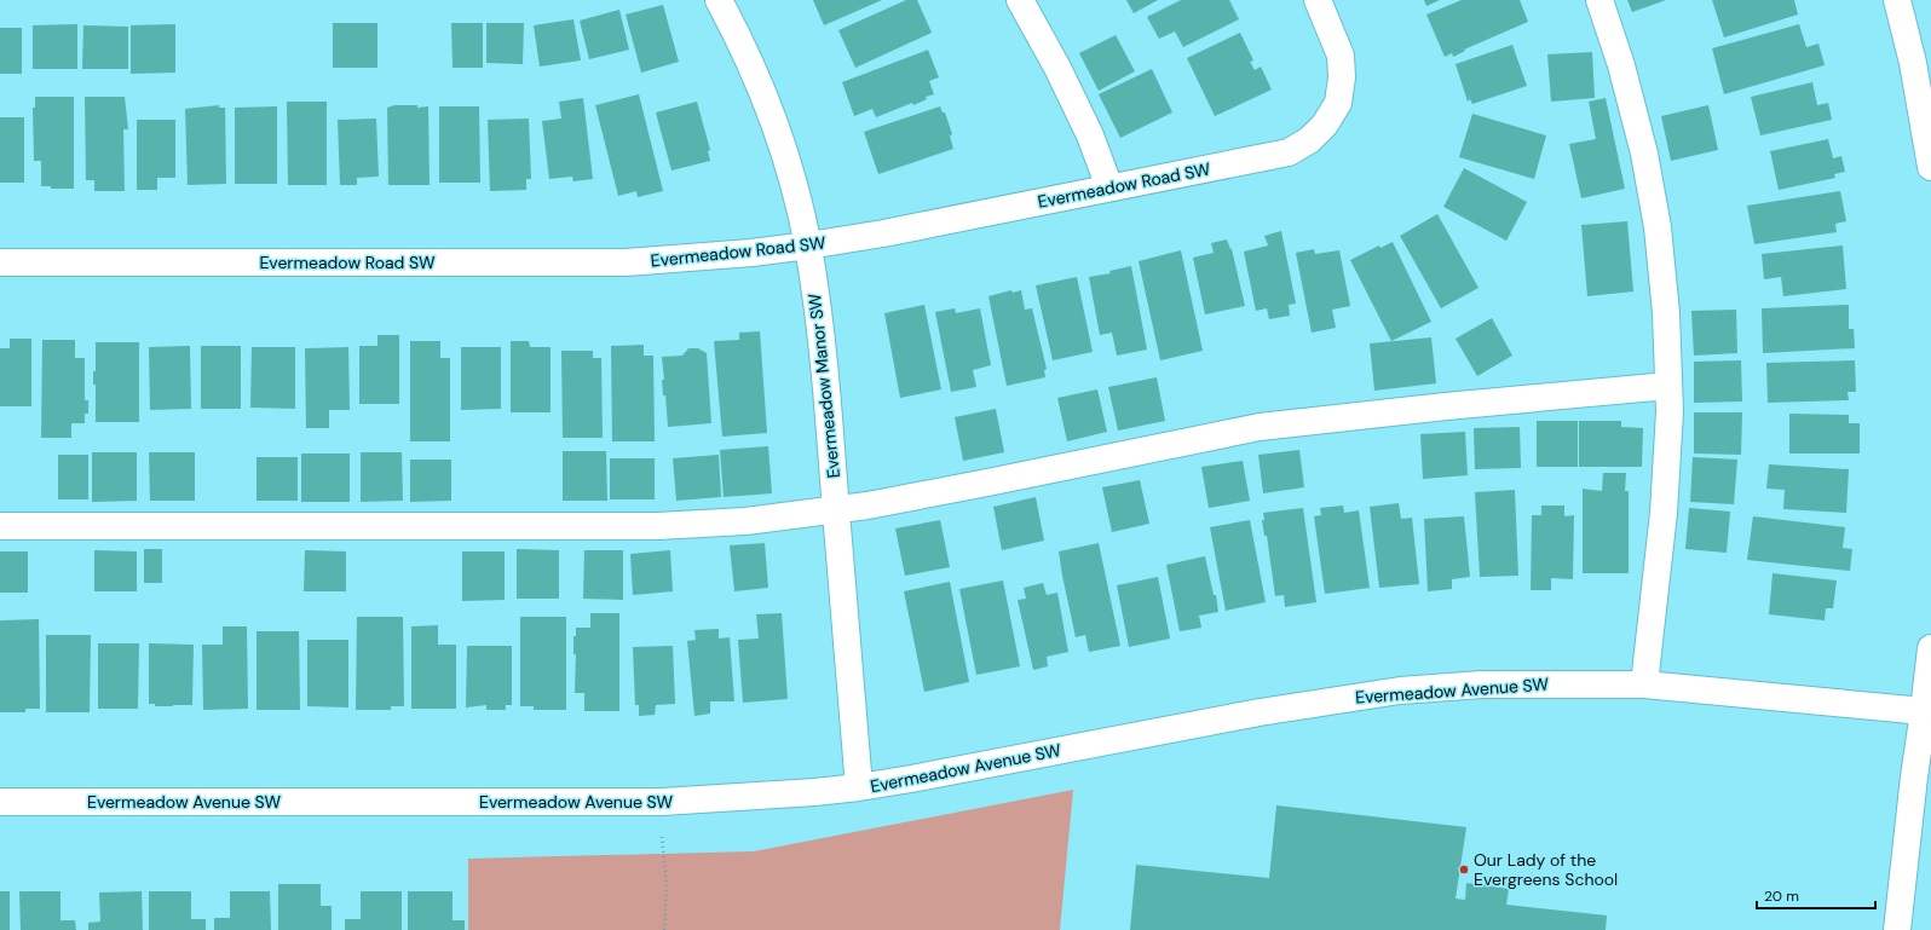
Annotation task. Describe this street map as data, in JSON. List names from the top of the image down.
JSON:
{
  "streets": {
    "street": ["Evermeadow Road SW", "Evermeadow Manor SW", "Evermeadow Avenue SW"]
  },
  "crossings": [
    ["Evermeadow Road SW", "Evermeadow Manor SW"],
    ["Evermeadow Manor SW", "Evermeadow Avenue SW"]
  ],
  "places": ["Our Lady of the Evergreens School"],
  "scale_bar": "20 m"
}
